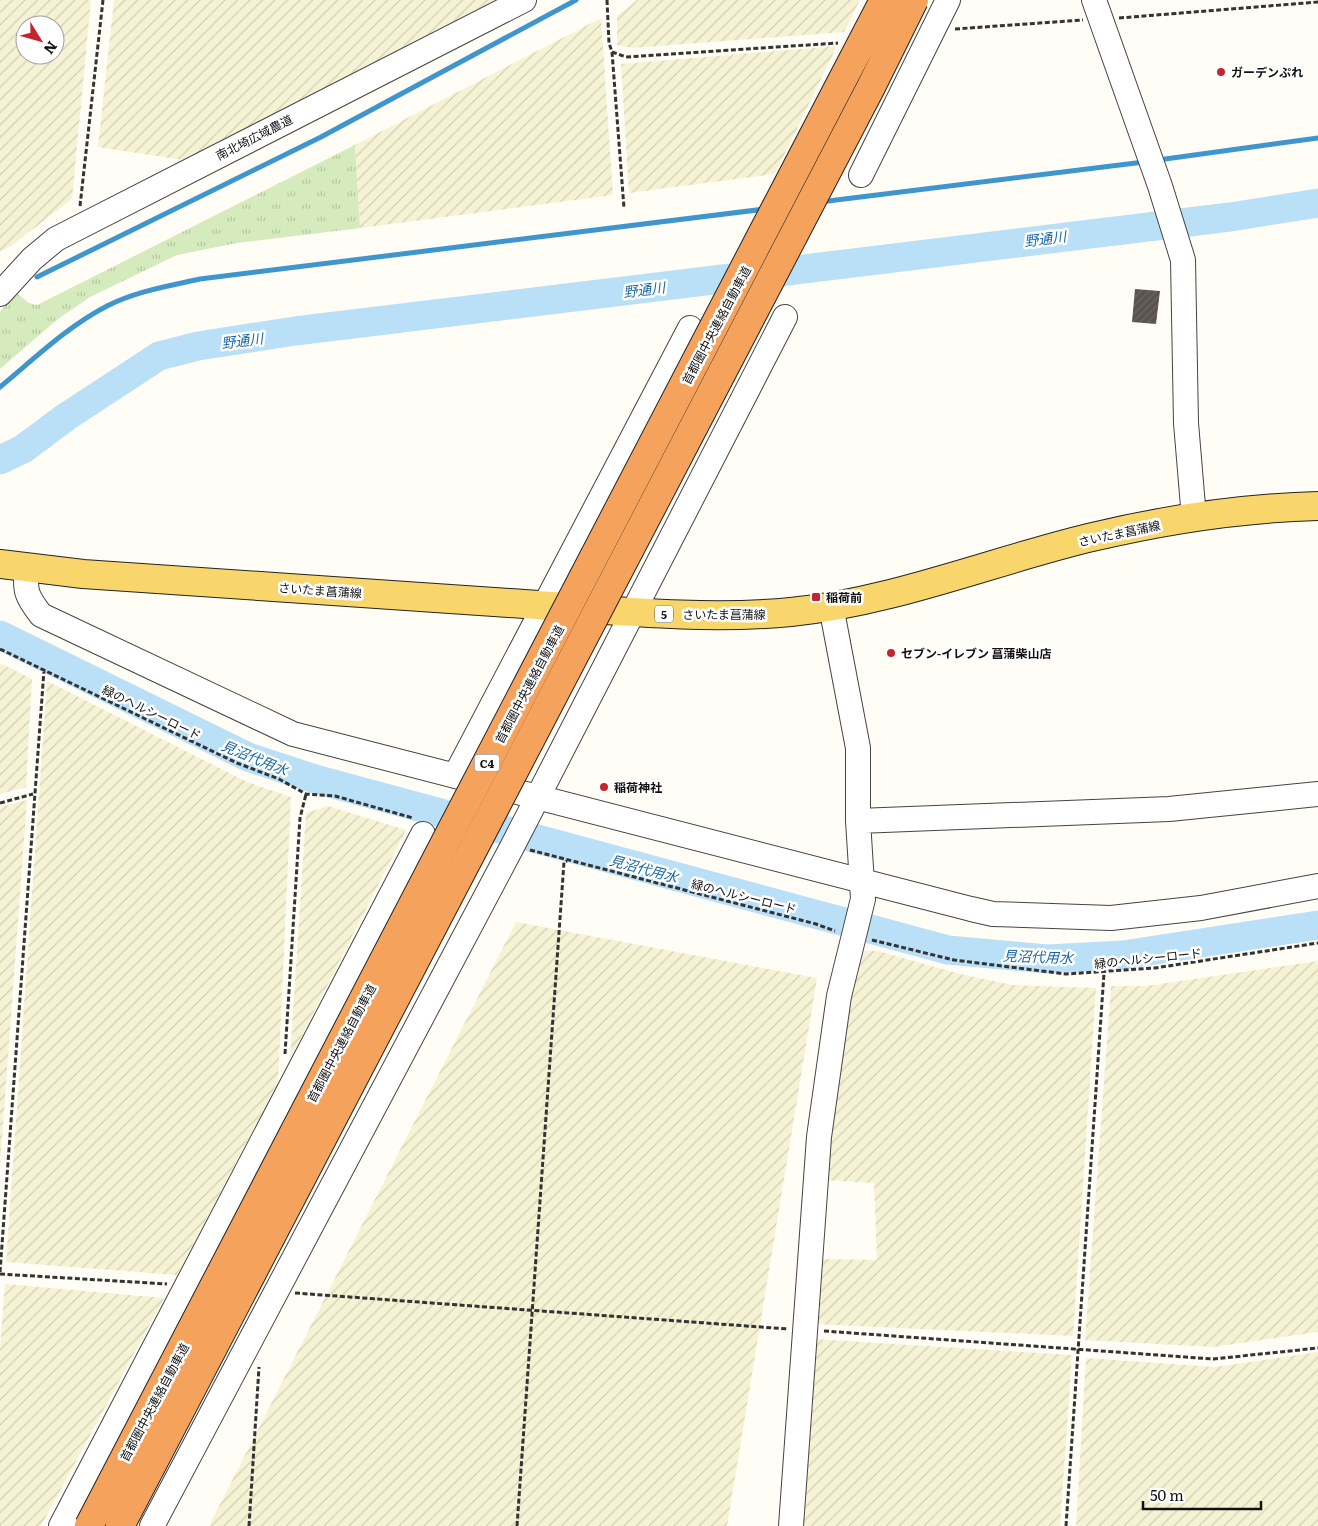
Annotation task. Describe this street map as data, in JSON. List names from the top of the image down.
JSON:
{
  "streets": {
    "highway": ["首都圏中央連絡自動車道", "C4"],
    "main road": ["さいたま菖蒲線", "5"],
    "street": ["南北埼広域農道"],
    "path": ["緑のヘルシーロード"]
  },
  "water": ["野通川", "見沼代用水"],
  "places": {
    "other": ["ガーデンぷれ", "セブン-イレブン 菖蒲柴山店", "稲荷神社"],
    "transit": ["稲荷前"]
  },
  "scale_bar": "50 m",
  "north": "bottom right"
}
